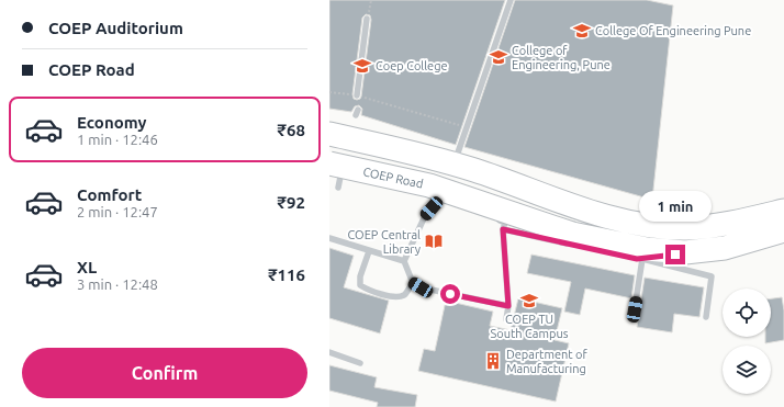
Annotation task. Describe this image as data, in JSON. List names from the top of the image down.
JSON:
{
  "streets": {
    "lane": ["COEP Road"]
  },
  "places": {
    "school or university": [
      "College Of Engineering Pune",
      "College of Engineering, Pune",
      "Coep College",
      "COEP TU South Campus"
    ],
    "library": ["COEP Central Library"],
    "building": ["Department of Manufacturing"]
  },
  "page": {
    "banner": ["COEP Auditorium", "COEP Road"],
    "list": [
      {
        "name": "Economy",
        "note": "1 min · 12:46",
        "value": "₹68"
      },
      {
        "name": "Comfort",
        "note": "2 min · 12:47",
        "value": "₹92"
      },
      {
        "name": "XL",
        "note": "3 min · 12:48",
        "value": "₹116"
      }
    ],
    "bubble": "1 min",
    "buttons": "Confirm"
  }
}
